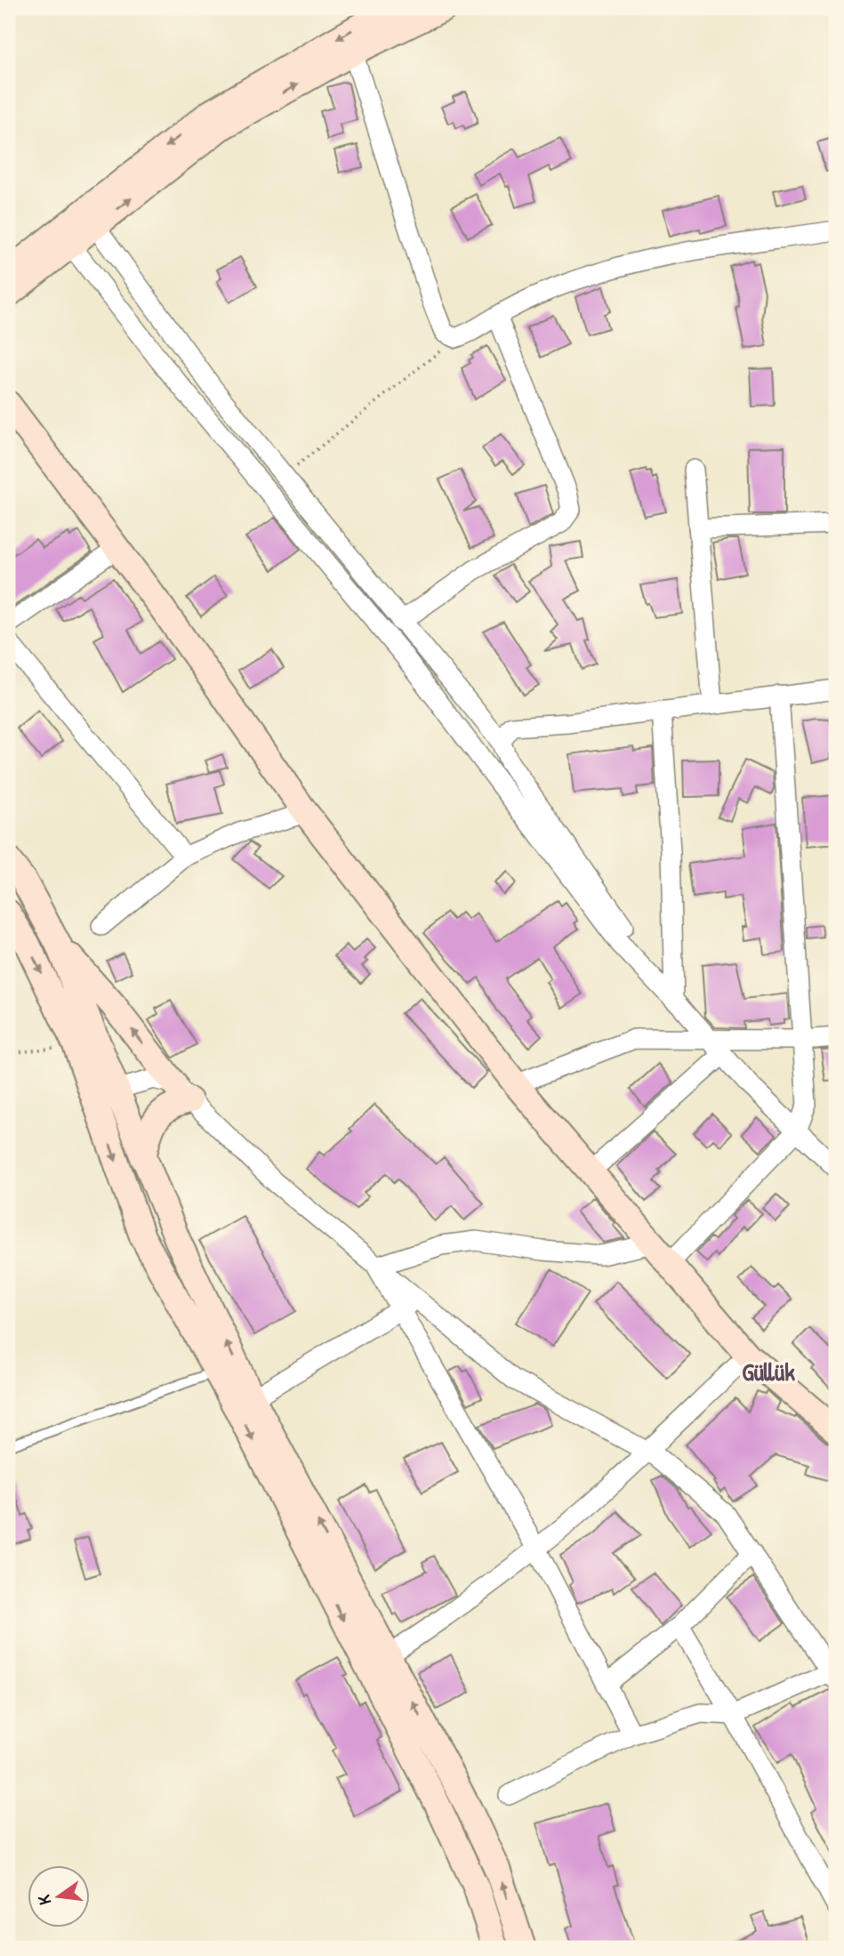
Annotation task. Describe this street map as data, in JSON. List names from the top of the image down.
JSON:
{
  "districts": ["Güllük"],
  "north": "left"
}
